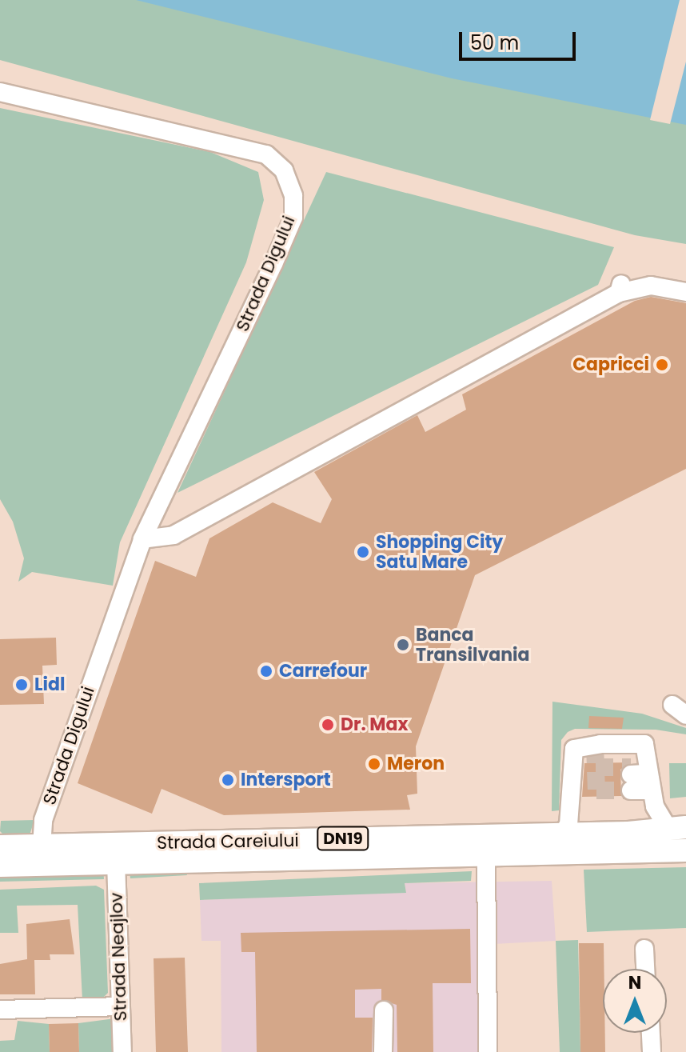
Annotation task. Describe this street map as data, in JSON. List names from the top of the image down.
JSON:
{
  "streets": {
    "main road": ["DN19", "Strada Careiului"],
    "street": ["Strada Digului", "Strada Neajlov"]
  },
  "crossings": [
    ["Strada Digului", "Strada Careiului"],
    ["Strada Careiului", "Strada Neajlov"]
  ],
  "places": [
    "Capricci",
    "Shopping City Satu Mare",
    "Banca Transilvania",
    "Carrefour",
    "Lidl",
    "Dr. Max",
    "Meron",
    "Intersport"
  ],
  "scale_bar": "50 m",
  "north": "top"
}
